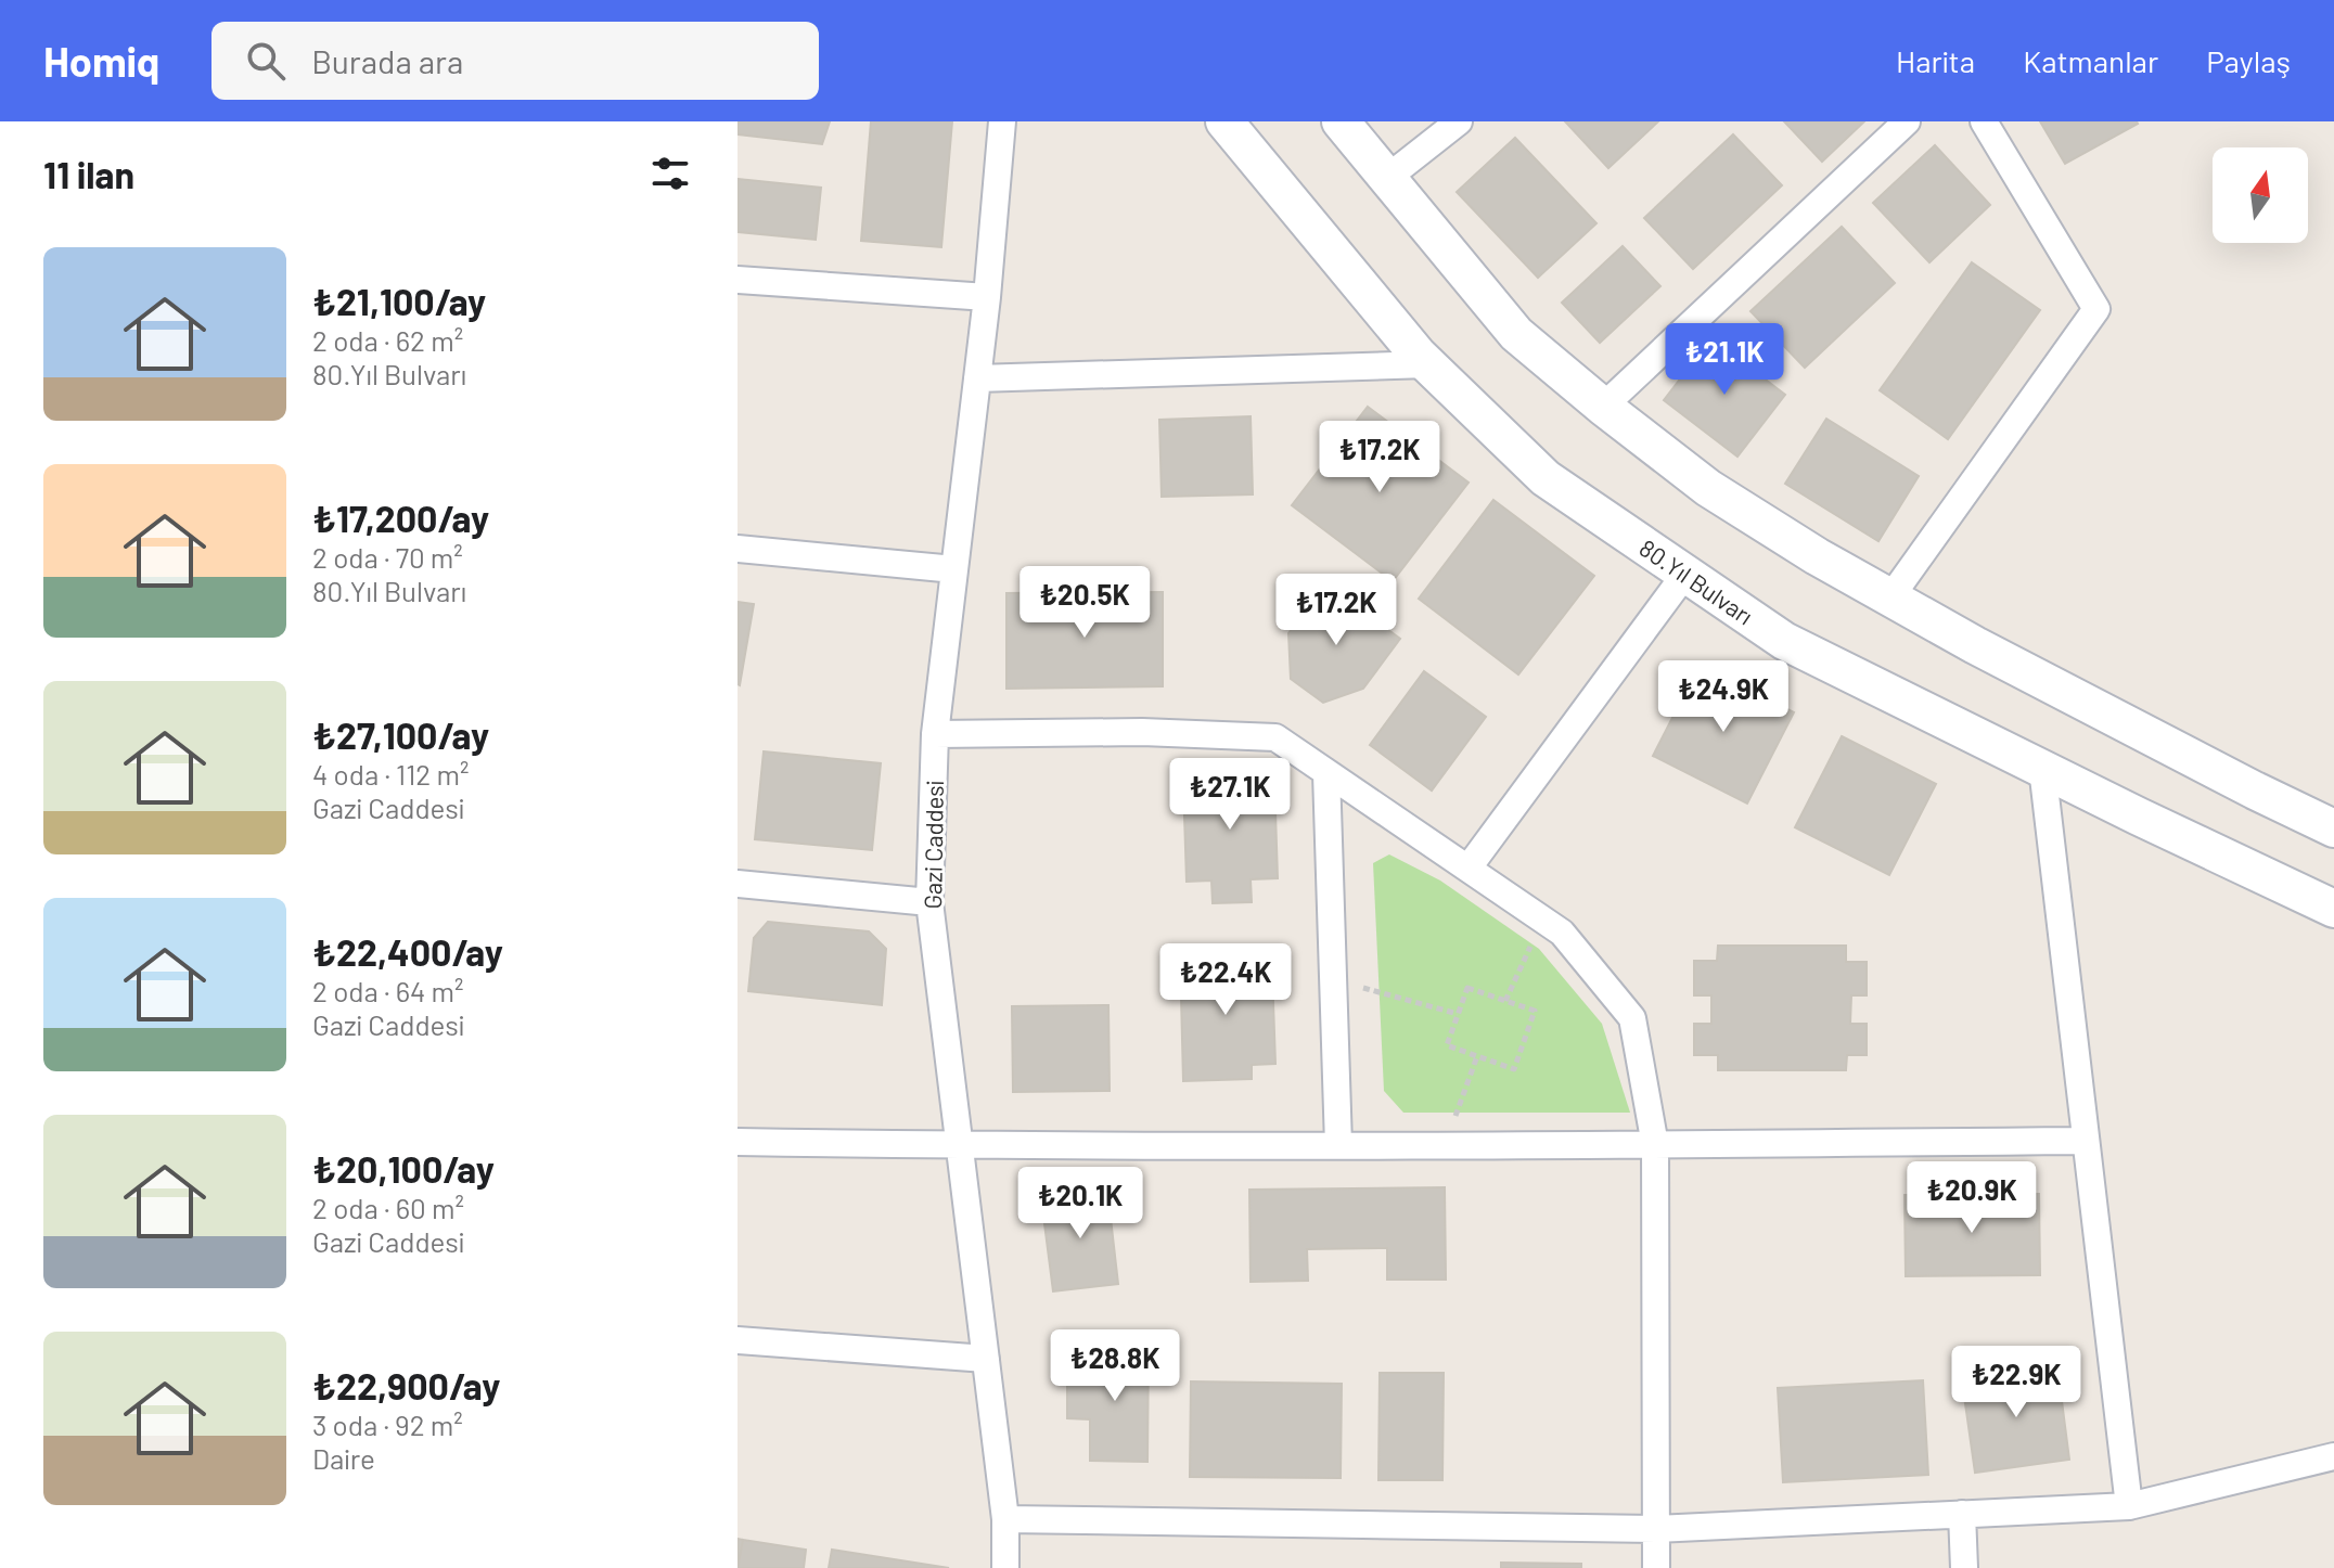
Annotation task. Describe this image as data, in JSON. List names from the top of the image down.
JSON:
{
  "streets": {
    "street": ["80.Yıl Bulvarı", "Gazi Caddesi"]
  },
  "north": "top",
  "page": {
    "header": "Homiq",
    "search": "Burada ara",
    "nav": ["Harita", "Katmanlar", "Paylaş"],
    "heading": "11 ilan",
    "list": [
      {
        "name": "₺21,100/ay",
        "note": "2 oda · 62 m² · 80.Yıl Bulvarı"
      },
      {
        "name": "₺17,200/ay",
        "note": "2 oda · 70 m² · 80.Yıl Bulvarı"
      },
      {
        "name": "₺27,100/ay",
        "note": "4 oda · 112 m² · Gazi Caddesi"
      },
      {
        "name": "₺22,400/ay",
        "note": "2 oda · 64 m² · Gazi Caddesi"
      },
      {
        "name": "₺20,100/ay",
        "note": "2 oda · 60 m² · Gazi Caddesi"
      },
      {
        "name": "₺22,900/ay",
        "note": "3 oda · 92 m² · Daire"
      }
    ],
    "price": [
      "₺21.1K",
      "₺17.2K",
      "₺20.5K",
      "₺17.2K",
      "₺24.9K",
      "₺27.1K",
      "₺22.4K",
      "₺20.9K",
      "₺20.1K",
      "₺28.8K",
      "₺22.9K"
    ]
  }
}
